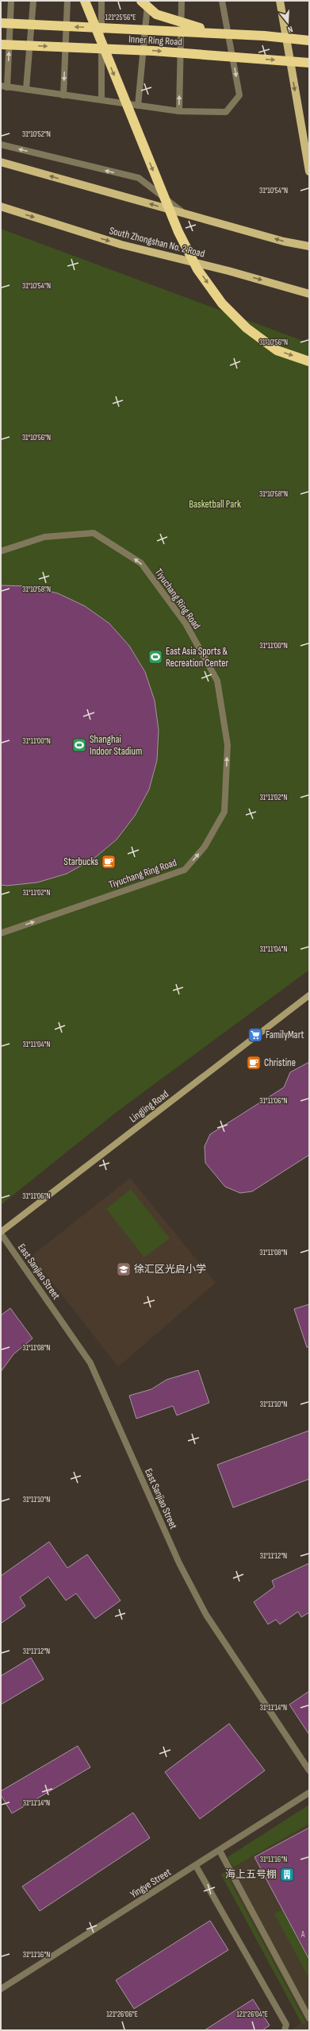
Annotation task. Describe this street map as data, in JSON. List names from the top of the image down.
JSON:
{
  "streets": {
    "highway": ["Inner Ring Road"],
    "main road": ["South Zhongshan No. 2 Road"],
    "street": [
      "Tiyuchang Ring Road",
      "Lingling Road",
      "East Sanjiao Street",
      "Yingye Street"
    ]
  },
  "crossings": [
    ["Lingling Road", "East Sanjiao Street"]
  ],
  "parks": ["Basketball Park"],
  "places": {
    "sports": ["East Asia Sports & Recreation Center", "Shanghai Indoor Stadium"],
    "cafe": ["Starbucks", "Christine"],
    "supermarket": ["FamilyMart"],
    "school or university": ["徐汇区光启小学"],
    "building": ["海上五号棚"]
  },
  "house_numbers": ["A"],
  "north": "bottom",
  "coordinates": [
    "121°25'56\"E",
    "31°10'52\"N",
    "31°10'54\"N",
    "31°10'56\"N",
    "31°10'58\"N",
    "31°11'00\"N",
    "31°11'02\"N",
    "31°11'04\"N",
    "31°11'06\"N",
    "31°11'08\"N",
    "31°11'10\"N",
    "31°11'12\"N",
    "31°11'14\"N",
    "31°11'16\"N",
    "121°26'06\"E",
    "121°26'04\"E"
  ]
}
